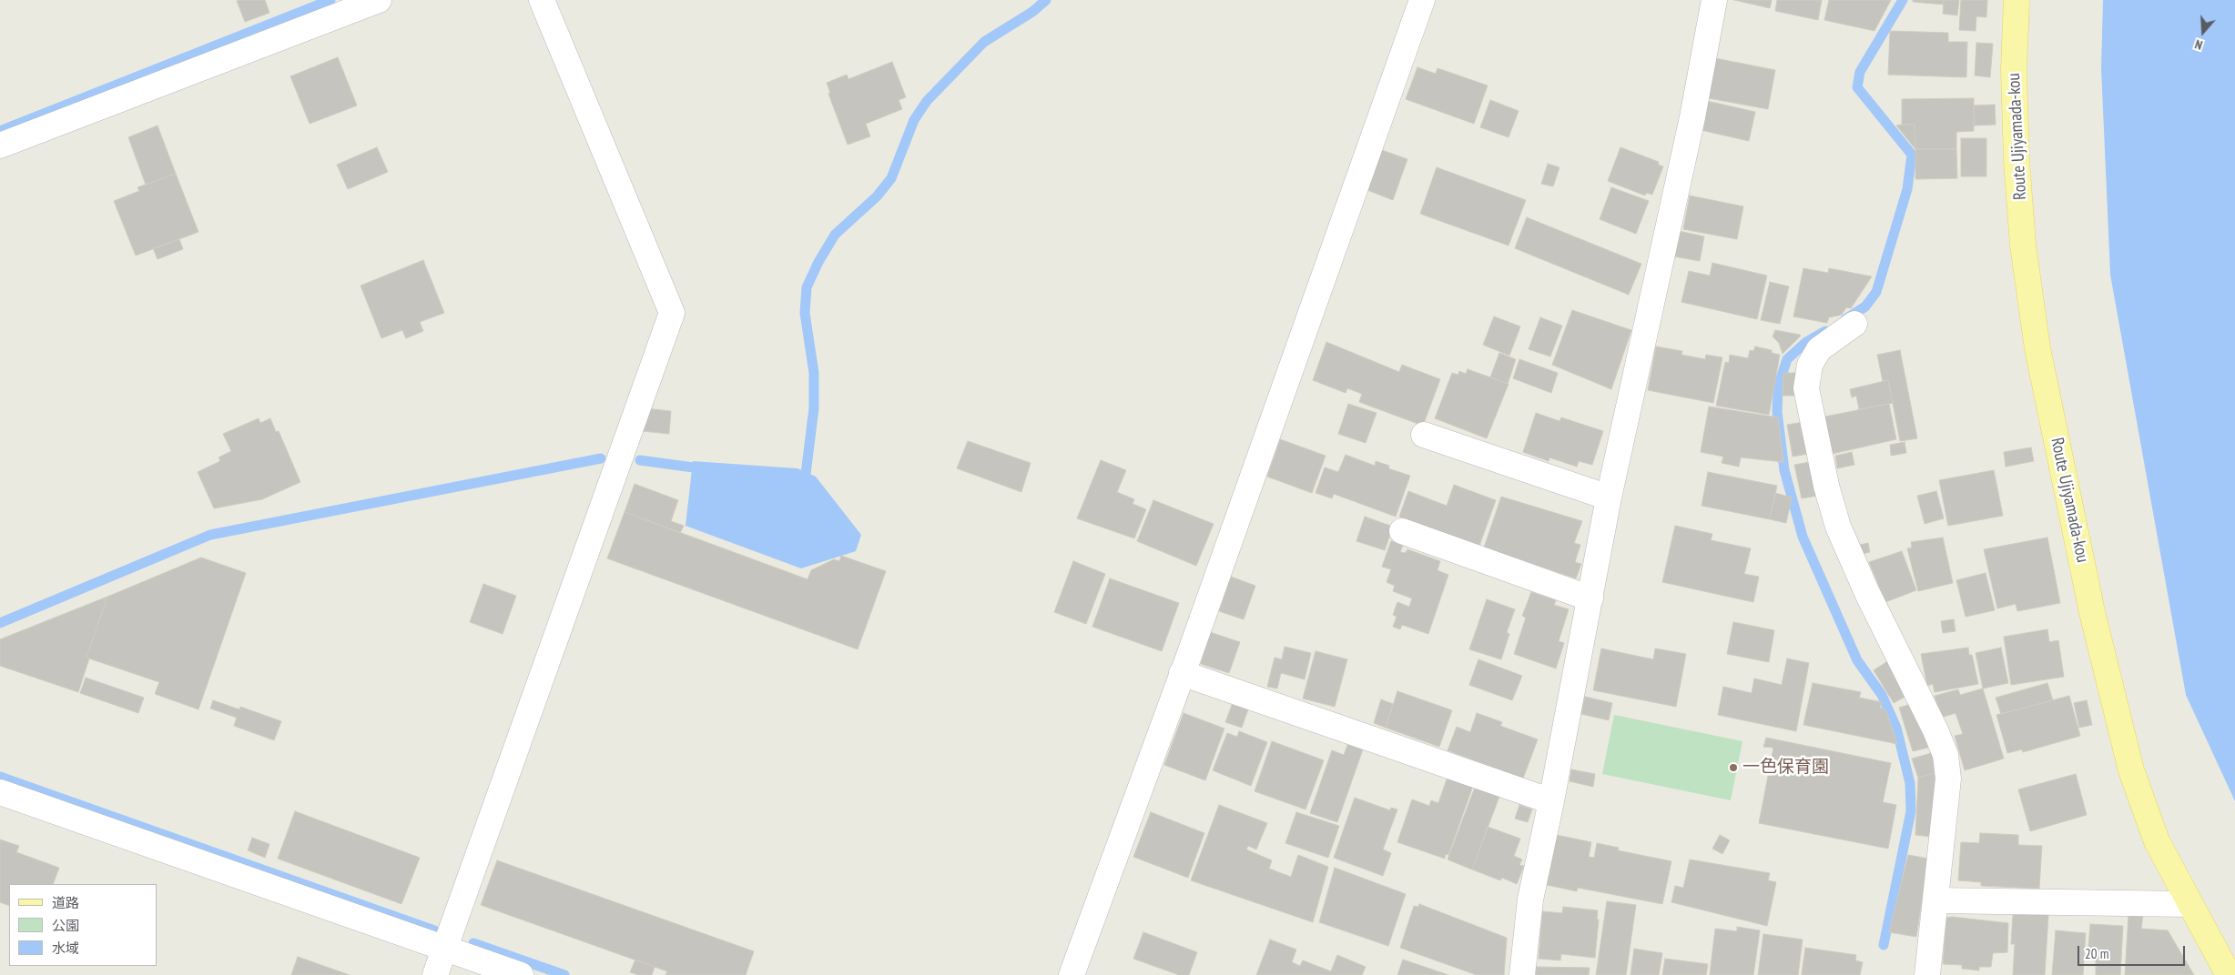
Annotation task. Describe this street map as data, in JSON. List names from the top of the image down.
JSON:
{
  "streets": {
    "main road": ["Route Ujiyamada-kou"]
  },
  "places": ["一色保育園"],
  "legend": ["道路", "公園", "水域"],
  "scale_bar": "20 m",
  "north": "bottom"
}
